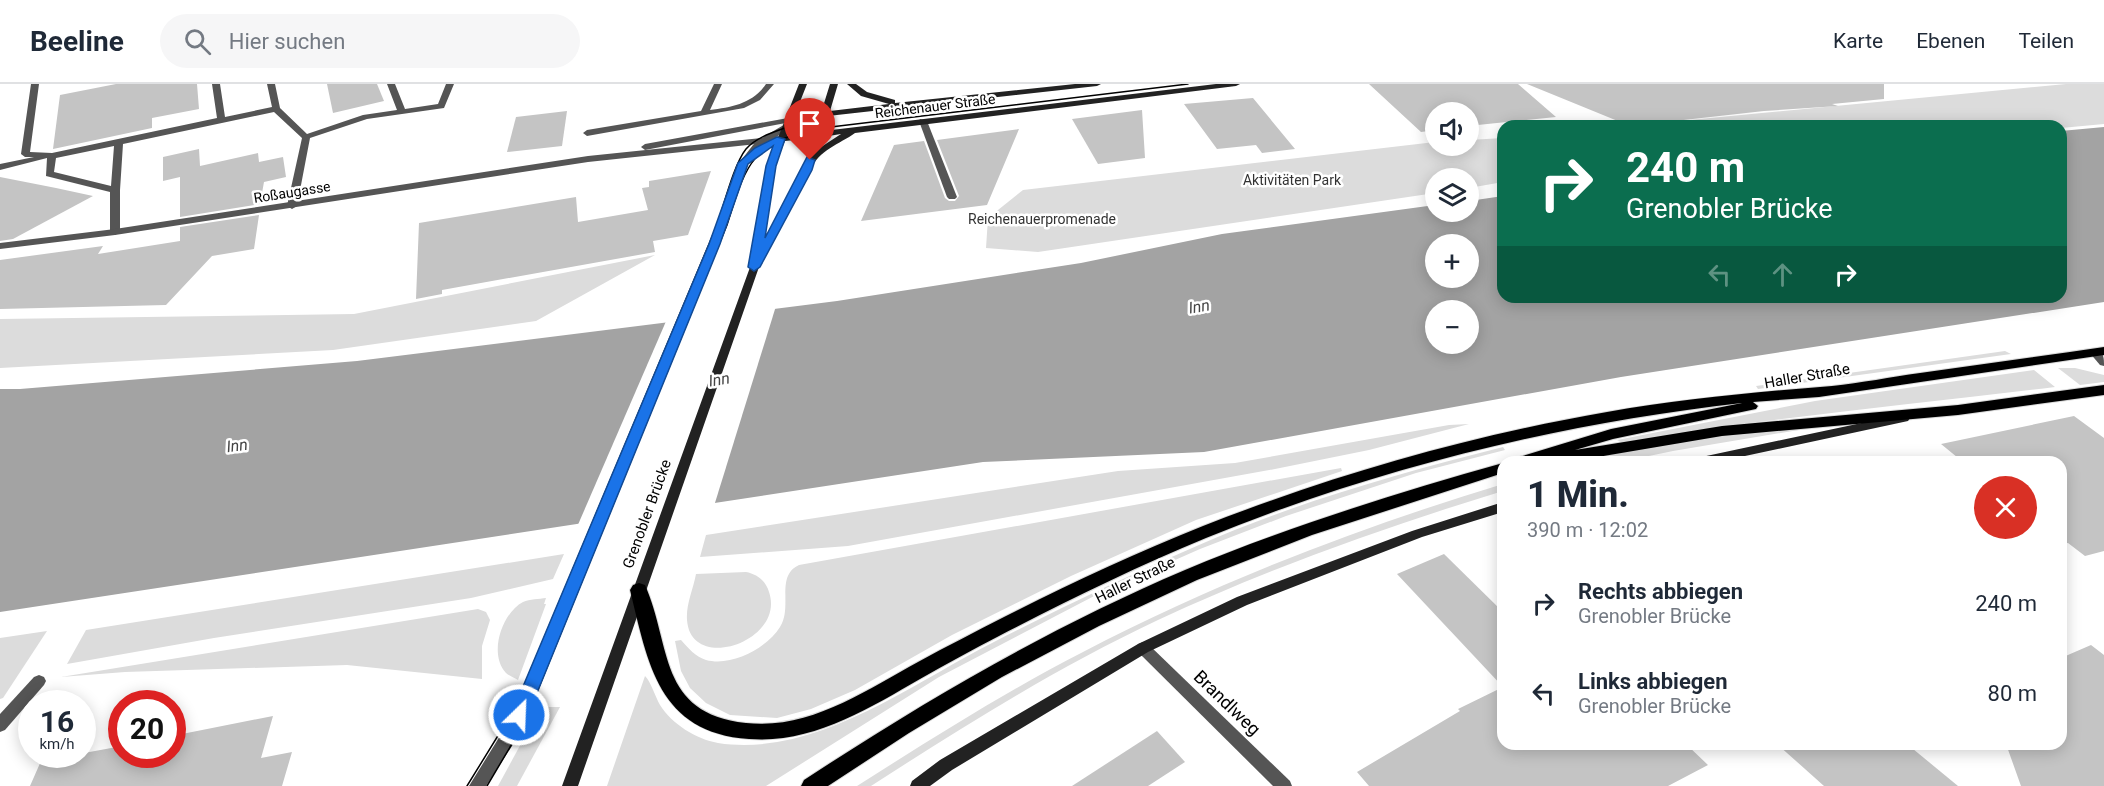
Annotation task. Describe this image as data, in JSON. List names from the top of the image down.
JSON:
{
  "streets": {
    "main road": ["Reichenauer Straße", "Haller Straße", "Grenobler Brücke"],
    "street": ["Roßaugasse", "Brandlweg"]
  },
  "crossings": [
    ["Reichenauer Straße", "Roßaugasse"],
    ["Reichenauer Straße", "Grenobler Brücke"],
    ["Roßaugasse", "Grenobler Brücke"]
  ],
  "water": ["Inn"],
  "parks": ["Aktivitäten Park", "Reichenauerpromenade"],
  "page": {
    "header": "Beeline",
    "search": "Hier suchen",
    "nav": ["Karte", "Ebenen", "Teilen"],
    "map_buttons": ["+", "−"],
    "turn": ["240 m", "Grenobler Brücke"],
    "heading": ["1 Min.", "390 m · 12:02"],
    "list": [
      {
        "name": "Rechts abbiegen",
        "note": "Grenobler Brücke",
        "value": "240 m"
      },
      {
        "name": "Links abbiegen",
        "note": "Grenobler Brücke",
        "value": "80 m"
      }
    ],
    "speed": "16 km/h",
    "limit": "20"
  }
}
